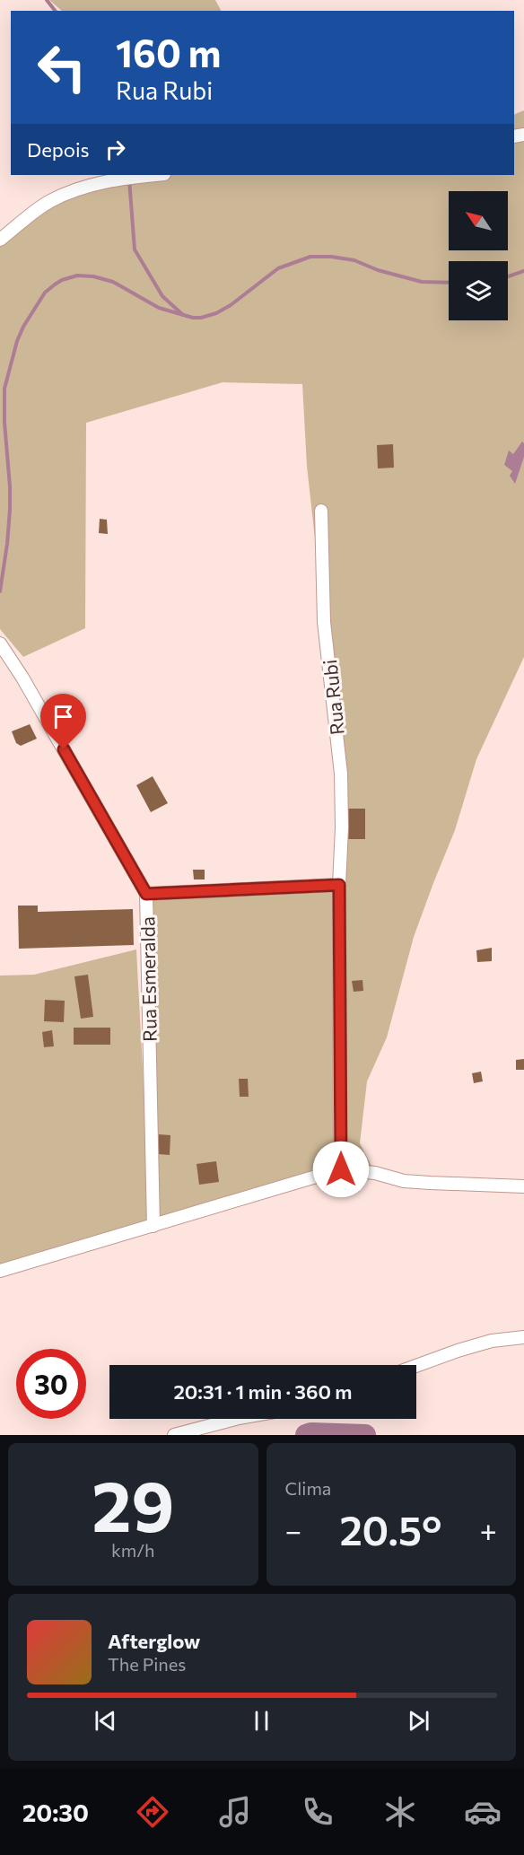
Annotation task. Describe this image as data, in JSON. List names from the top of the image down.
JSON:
{
  "streets": {
    "street": ["Rua Rubi", "Rua Esmeralda"]
  },
  "north": "top left",
  "page": {
    "turn": ["160 m", "Rua Rubi"],
    "then": "Depois",
    "limit": "30",
    "trip": "20:31 · 1 min · 360 m",
    "tile": [
      ["29", "km/h"],
      "Clima"
    ],
    "heat": ["−", "20.5°", "+"],
    "song": ["Afterglow", "The Pines"],
    "tabs": "20:30"
  }
}
